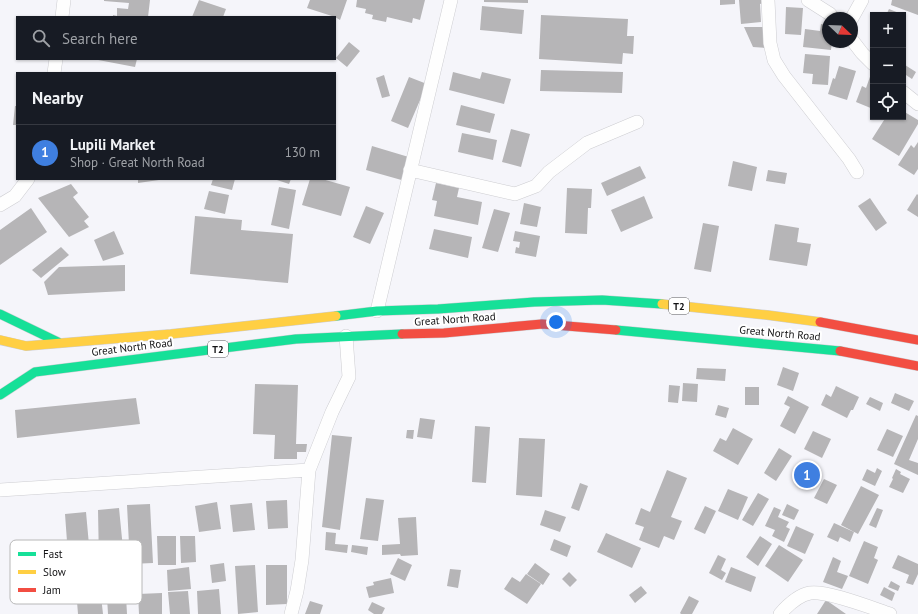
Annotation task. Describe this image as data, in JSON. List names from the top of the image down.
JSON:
{
  "streets": {
    "main road": ["T2", "Great North Road"]
  },
  "legend": ["Fast", "Slow", "Jam"],
  "north": "bottom right",
  "page": {
    "map_buttons": ["+", "−"],
    "search": "Search here",
    "heading": "Nearby",
    "list": [
      {
        "mark": "1",
        "name": "Lupili Market",
        "note": "Shop · Great North Road",
        "value": "130 m"
      }
    ],
    "pins": "1"
  }
}
